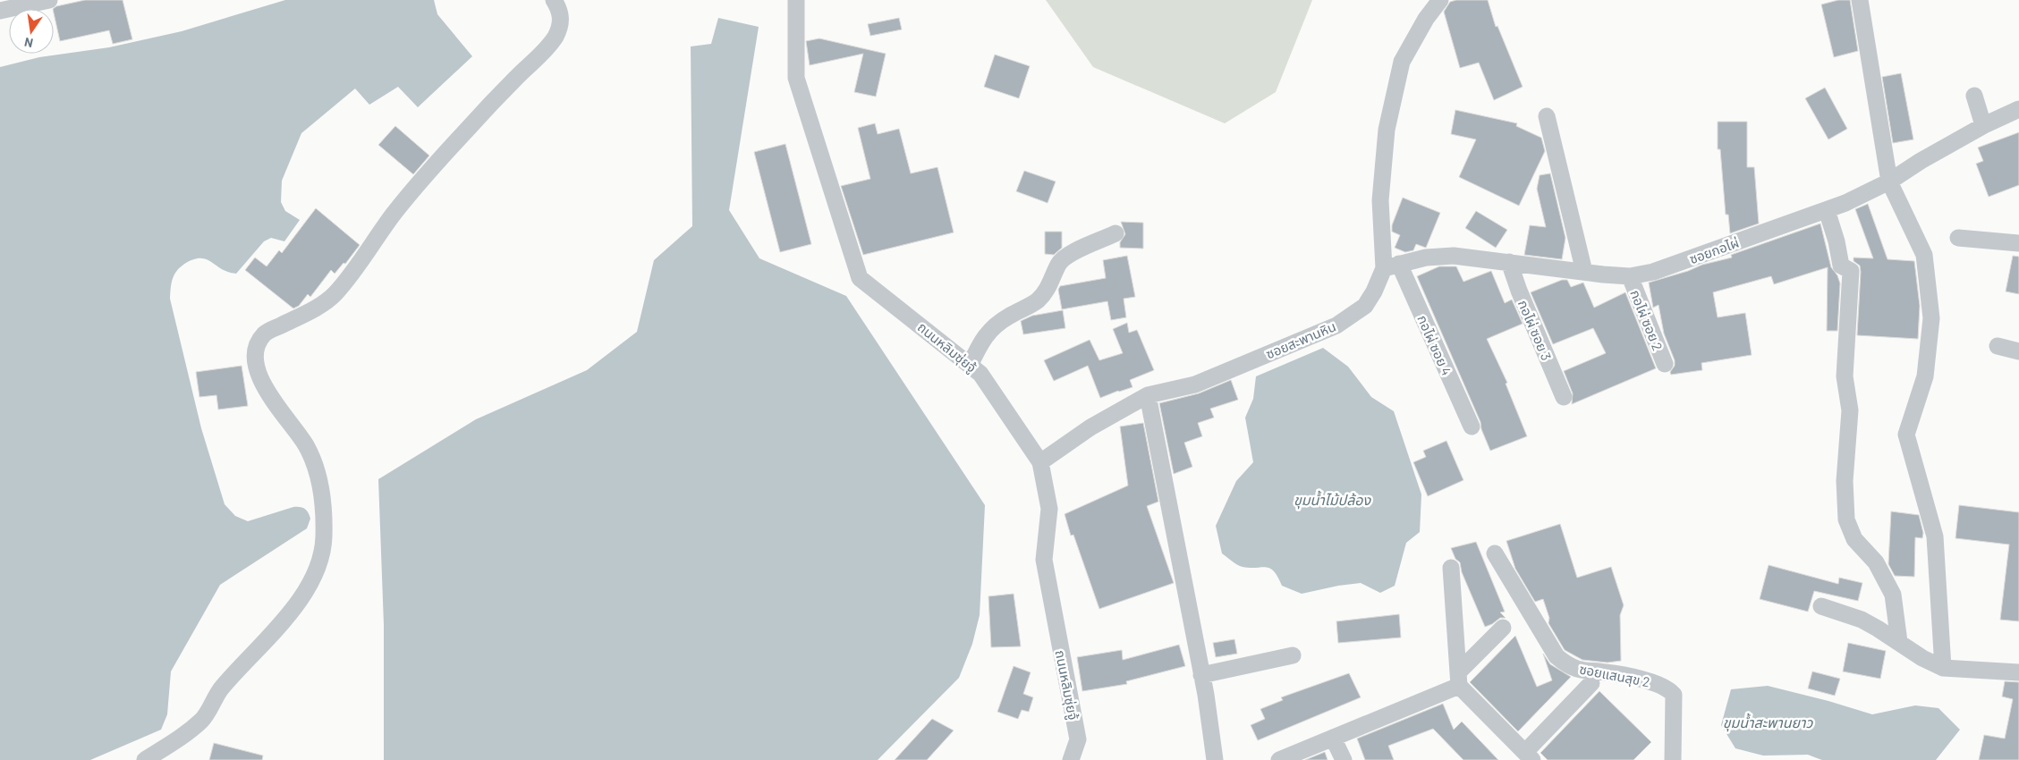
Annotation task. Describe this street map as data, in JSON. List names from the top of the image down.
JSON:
{
  "streets": {
    "street": [
      "ซอยกอไผ่",
      "กอไผ่ ซอย 2",
      "กอไผ่ ซอย 3",
      "ซอยสะพานหิน",
      "กอไผ่ ซอย 4",
      "ถนนหลิมซุ่ยจู้",
      "ซอยแสนสุข 2"
    ]
  },
  "crossings": [
    ["ซอยกอไผ่", "กอไผ่ ซอย 2"],
    ["ซอยกอไผ่", "กอไผ่ ซอย 3"],
    ["ซอยกอไผ่", "ซอยสะพานหิน"],
    ["ซอยกอไผ่", "กอไผ่ ซอย 4"],
    ["ซอยสะพานหิน", "กอไผ่ ซอย 4"],
    ["ซอยสะพานหิน", "ถนนหลิมซุ่ยจู้"]
  ],
  "water": ["ขุมน้ำไม้ปล้อง", "ขุมน้ำสะพานยาว"],
  "north": "bottom"
}
